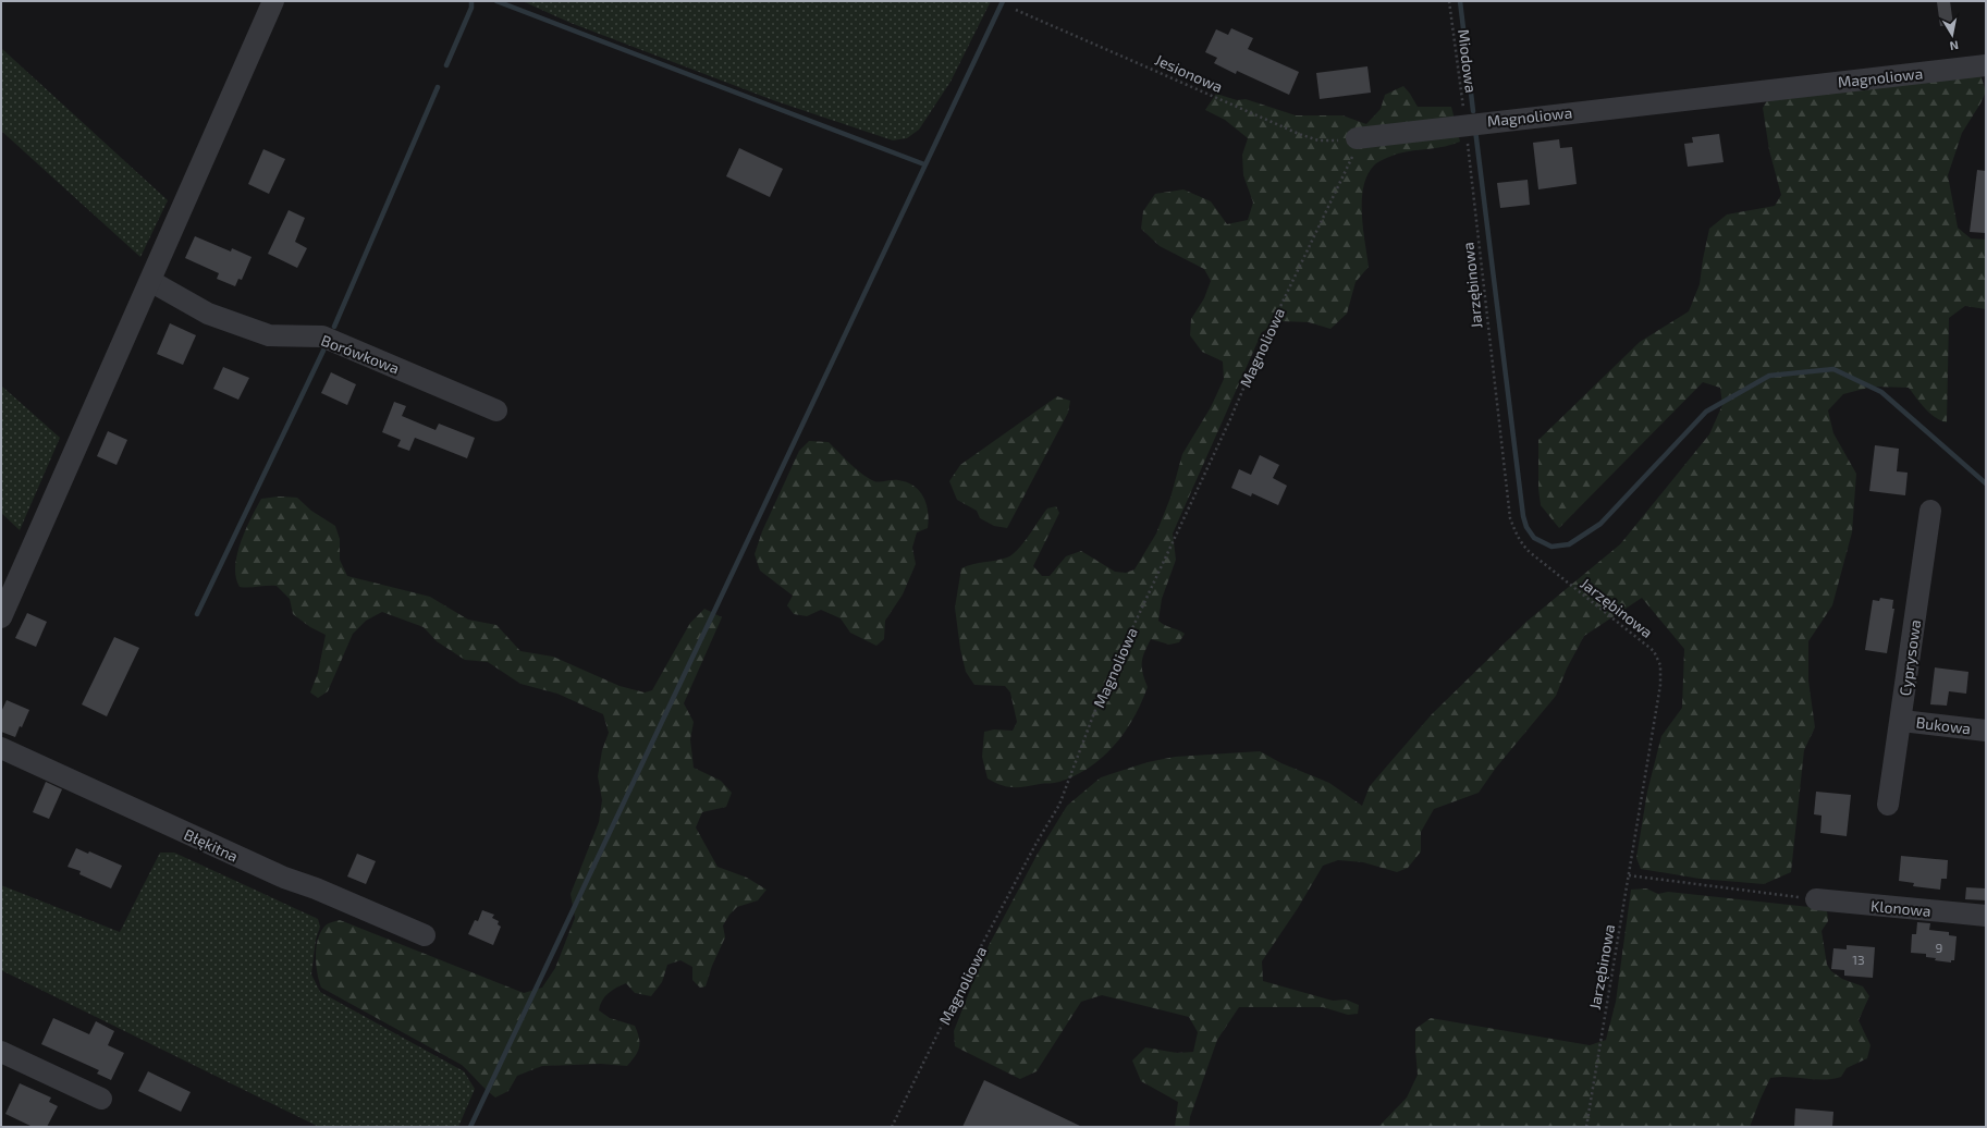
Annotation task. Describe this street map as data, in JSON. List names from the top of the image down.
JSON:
{
  "streets": {
    "street": [
      "Magnoliowa",
      "Borówkowa",
      "Cyprysowa",
      "Bukowa",
      "Błękitna",
      "Klonowa"
    ],
    "path": ["Miodowa", "Jesionowa", "Jarzębinowa"]
  },
  "crossings": [
    ["Miodowa", "Magnoliowa"],
    ["Miodowa", "Jarzębinowa"],
    ["Jesionowa", "Magnoliowa"],
    ["Magnoliowa", "Jarzębinowa"],
    ["Cyprysowa", "Bukowa"]
  ],
  "house_numbers": ["9", "13"],
  "north": "bottom"
}
